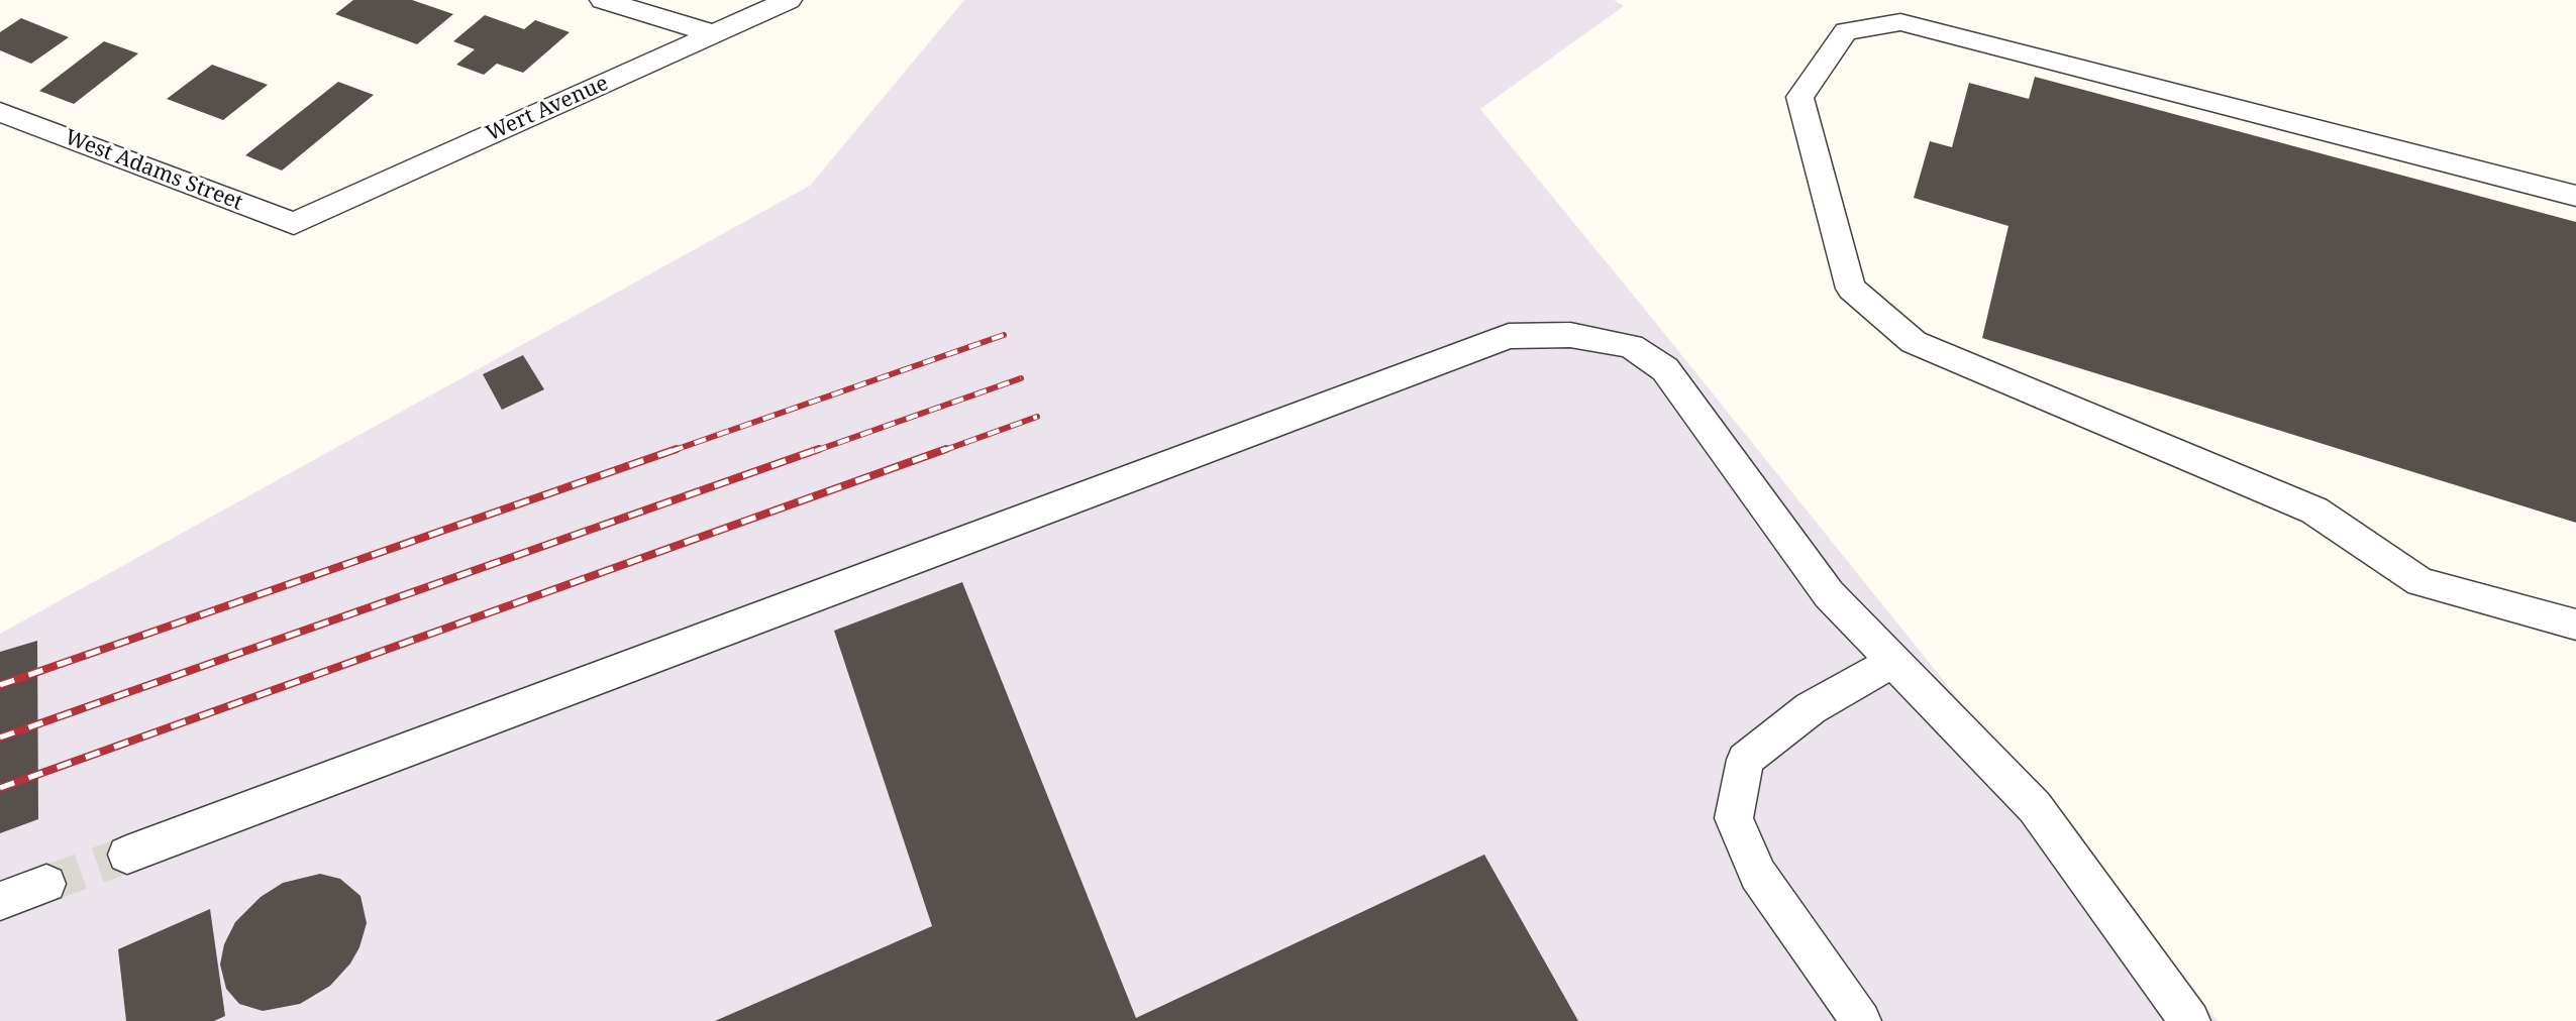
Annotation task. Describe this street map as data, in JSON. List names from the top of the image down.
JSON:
{
  "streets": {
    "street": ["Wert Avenue", "West Adams Street"]
  },
  "crossings": [
    ["Wert Avenue", "West Adams Street"]
  ]
}
